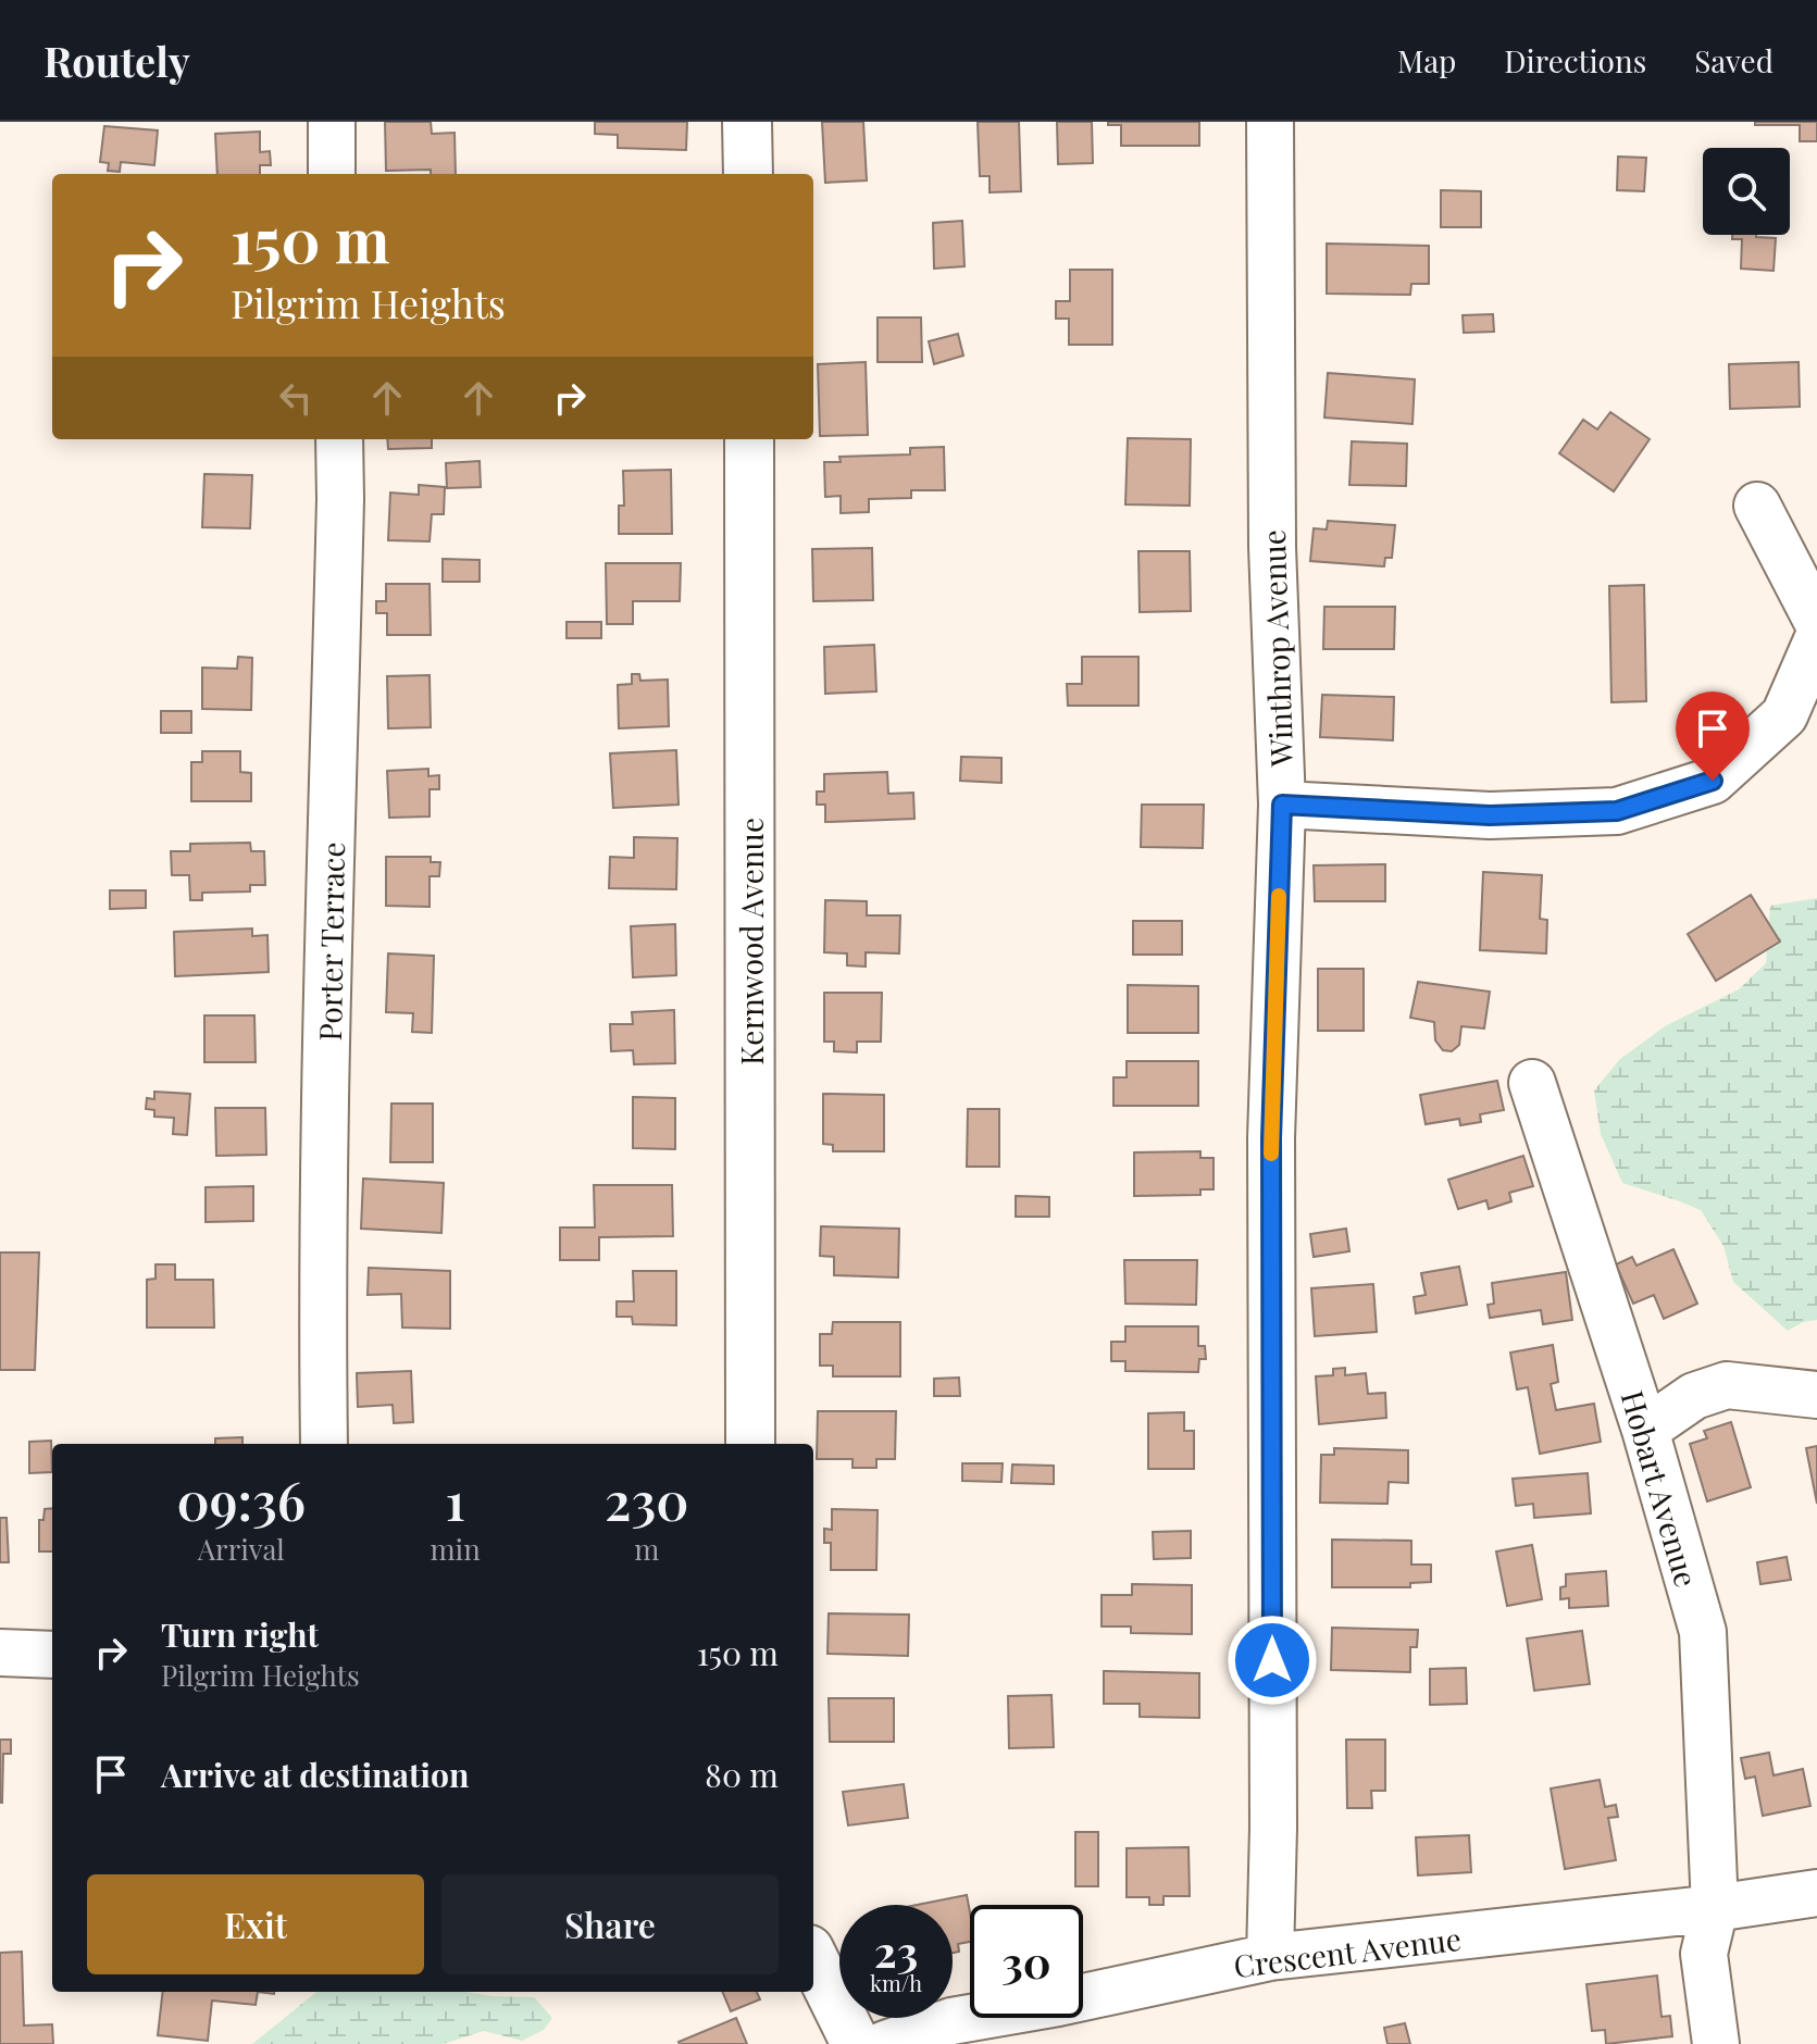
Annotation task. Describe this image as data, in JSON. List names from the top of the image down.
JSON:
{
  "streets": {
    "main road": ["Kernwood Avenue"],
    "street": [
      "Winthrop Avenue",
      "Porter Terrace",
      "Hobart Avenue",
      "Crescent Avenue"
    ]
  },
  "crossings": [
    ["Winthrop Avenue", "Crescent Avenue"],
    ["Hobart Avenue", "Crescent Avenue"]
  ],
  "page": {
    "header": "Routely",
    "nav": ["Map", "Directions", "Saved"],
    "turn": ["150 m", "Pilgrim Heights"],
    "eta": [
      "09:36",
      "Arrival",
      "1",
      "min",
      "230",
      "m"
    ],
    "list": [
      {
        "name": "Turn right",
        "note": "Pilgrim Heights",
        "value": "150 m"
      },
      {
        "name": "Arrive at destination",
        "value": "80 m"
      }
    ],
    "buttons": ["Exit", "Share"],
    "speed": "23 km/h",
    "limit": "30"
  }
}
